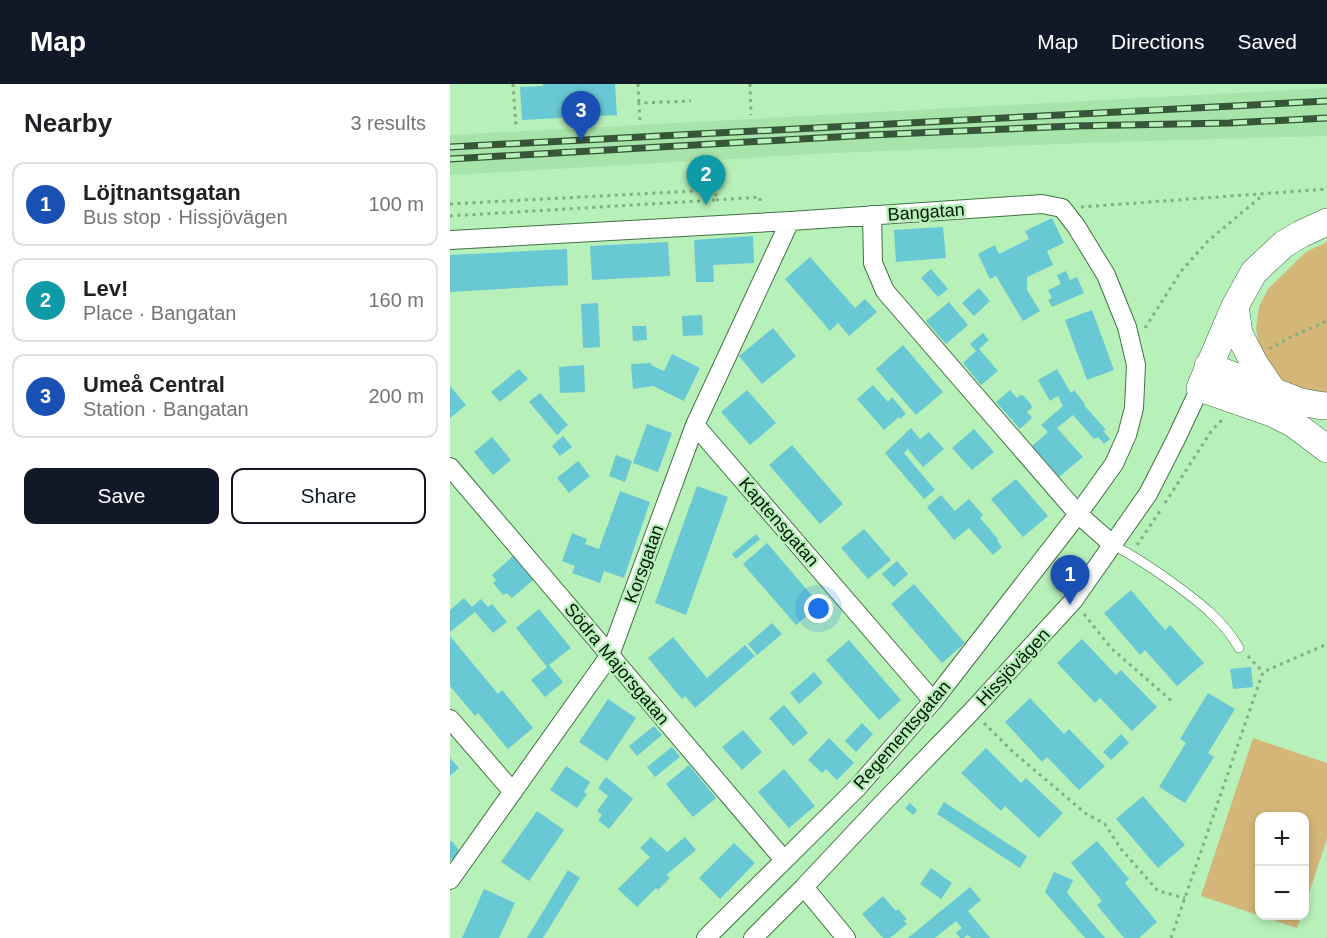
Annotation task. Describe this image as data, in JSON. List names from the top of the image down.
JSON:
{
  "streets": {
    "main road": ["Hissjövägen"],
    "street": [
      "Bangatan",
      "Kaptensgatan",
      "Korsgatan",
      "Södra Majorsgatan",
      "Regementsgatan"
    ]
  },
  "crossings": [
    ["Bangatan", "Korsgatan"],
    ["Kaptensgatan", "Korsgatan"],
    ["Kaptensgatan", "Regementsgatan"],
    ["Korsgatan", "Södra Majorsgatan"],
    ["Södra Majorsgatan", "Regementsgatan"]
  ],
  "page": {
    "header": "Map",
    "nav": ["Map", "Directions", "Saved"],
    "heading": ["Nearby", "3 results"],
    "pins": ["3", "2", "1"],
    "list": [
      {
        "mark": "1",
        "name": "Löjtnantsgatan",
        "note": "Bus stop · Hissjövägen",
        "value": "100 m"
      },
      {
        "mark": "2",
        "name": "Lev!",
        "note": "Place · Bangatan",
        "value": "160 m"
      },
      {
        "mark": "3",
        "name": "Umeå Central",
        "note": "Station · Bangatan",
        "value": "200 m"
      }
    ],
    "buttons": ["Save", "Share"],
    "map_buttons": ["+", "−"]
  }
}
